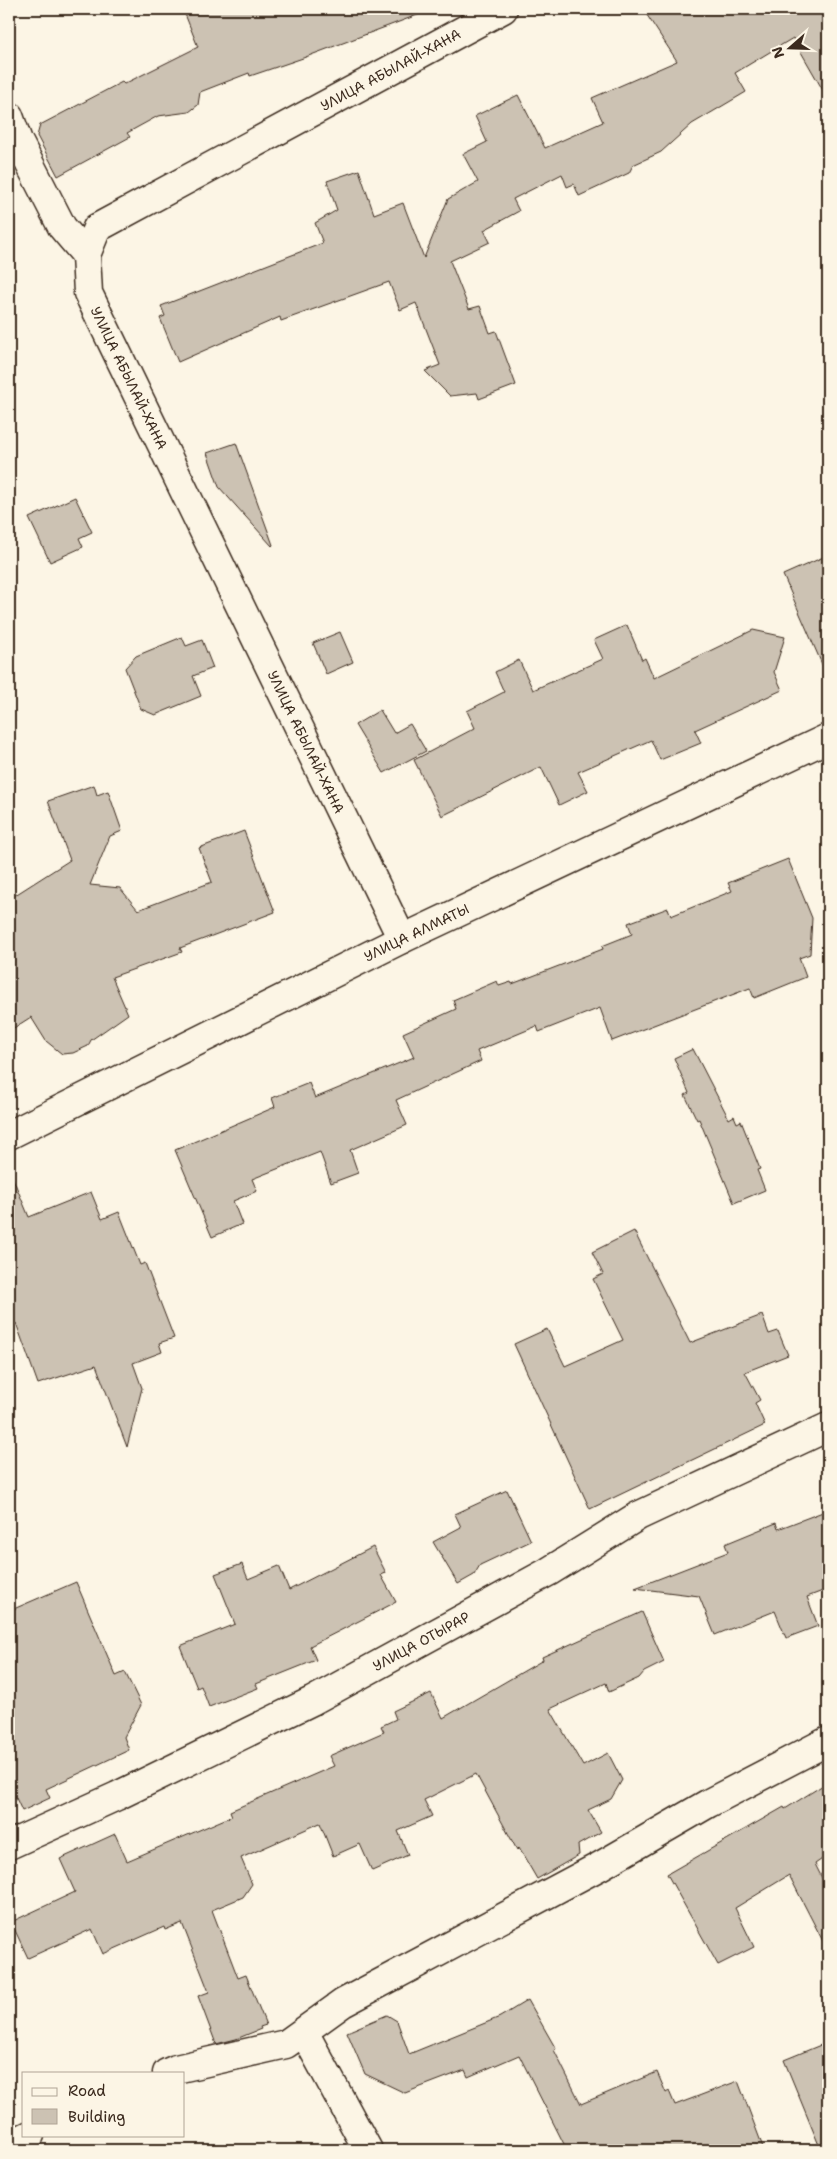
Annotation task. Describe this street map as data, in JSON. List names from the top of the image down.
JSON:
{
  "streets": {
    "street": ["УЛИЦА АБЫЛАЙ-ХАНА", "УЛИЦА АЛМАТЫ", "УЛИЦА ОТЫРАР"]
  },
  "crossings": [
    ["УЛИЦА АБЫЛАЙ-ХАНА", "УЛИЦА АЛМАТЫ"]
  ],
  "legend": ["Road", "Building"],
  "north": "left"
}
